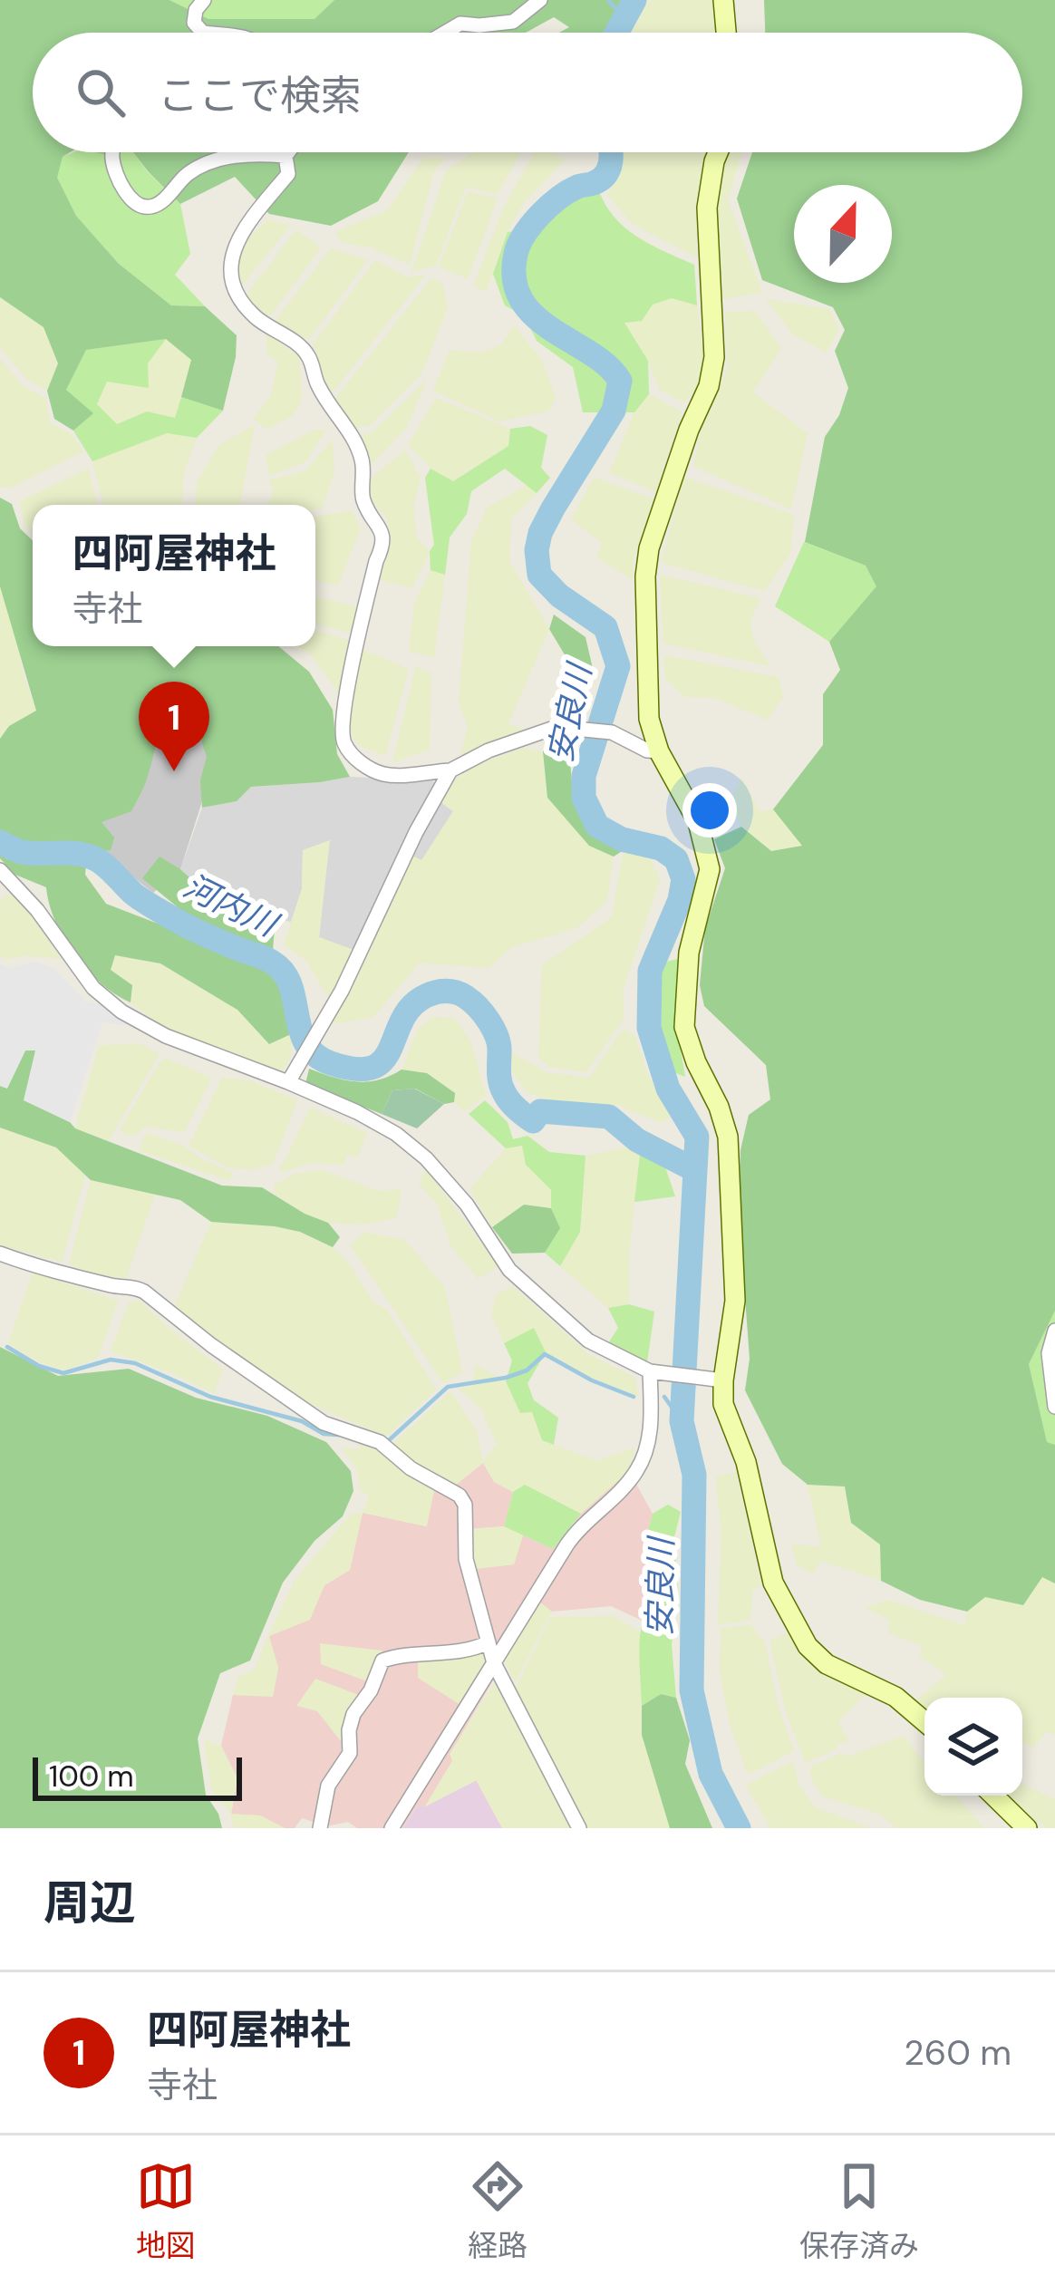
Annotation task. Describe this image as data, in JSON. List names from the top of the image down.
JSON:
{
  "water": ["安良川", "河内川"],
  "scale_bar": "100 m",
  "north": "top",
  "page": {
    "search": "ここで検索",
    "popup": ["四阿屋神社", "寺社"],
    "pins": "1",
    "scale": "100 m",
    "heading": "周辺",
    "list": [
      {
        "mark": "1",
        "name": "四阿屋神社",
        "note": "寺社",
        "value": "260 m"
      }
    ],
    "nav": ["地図", "経路", "保存済み"]
  }
}
